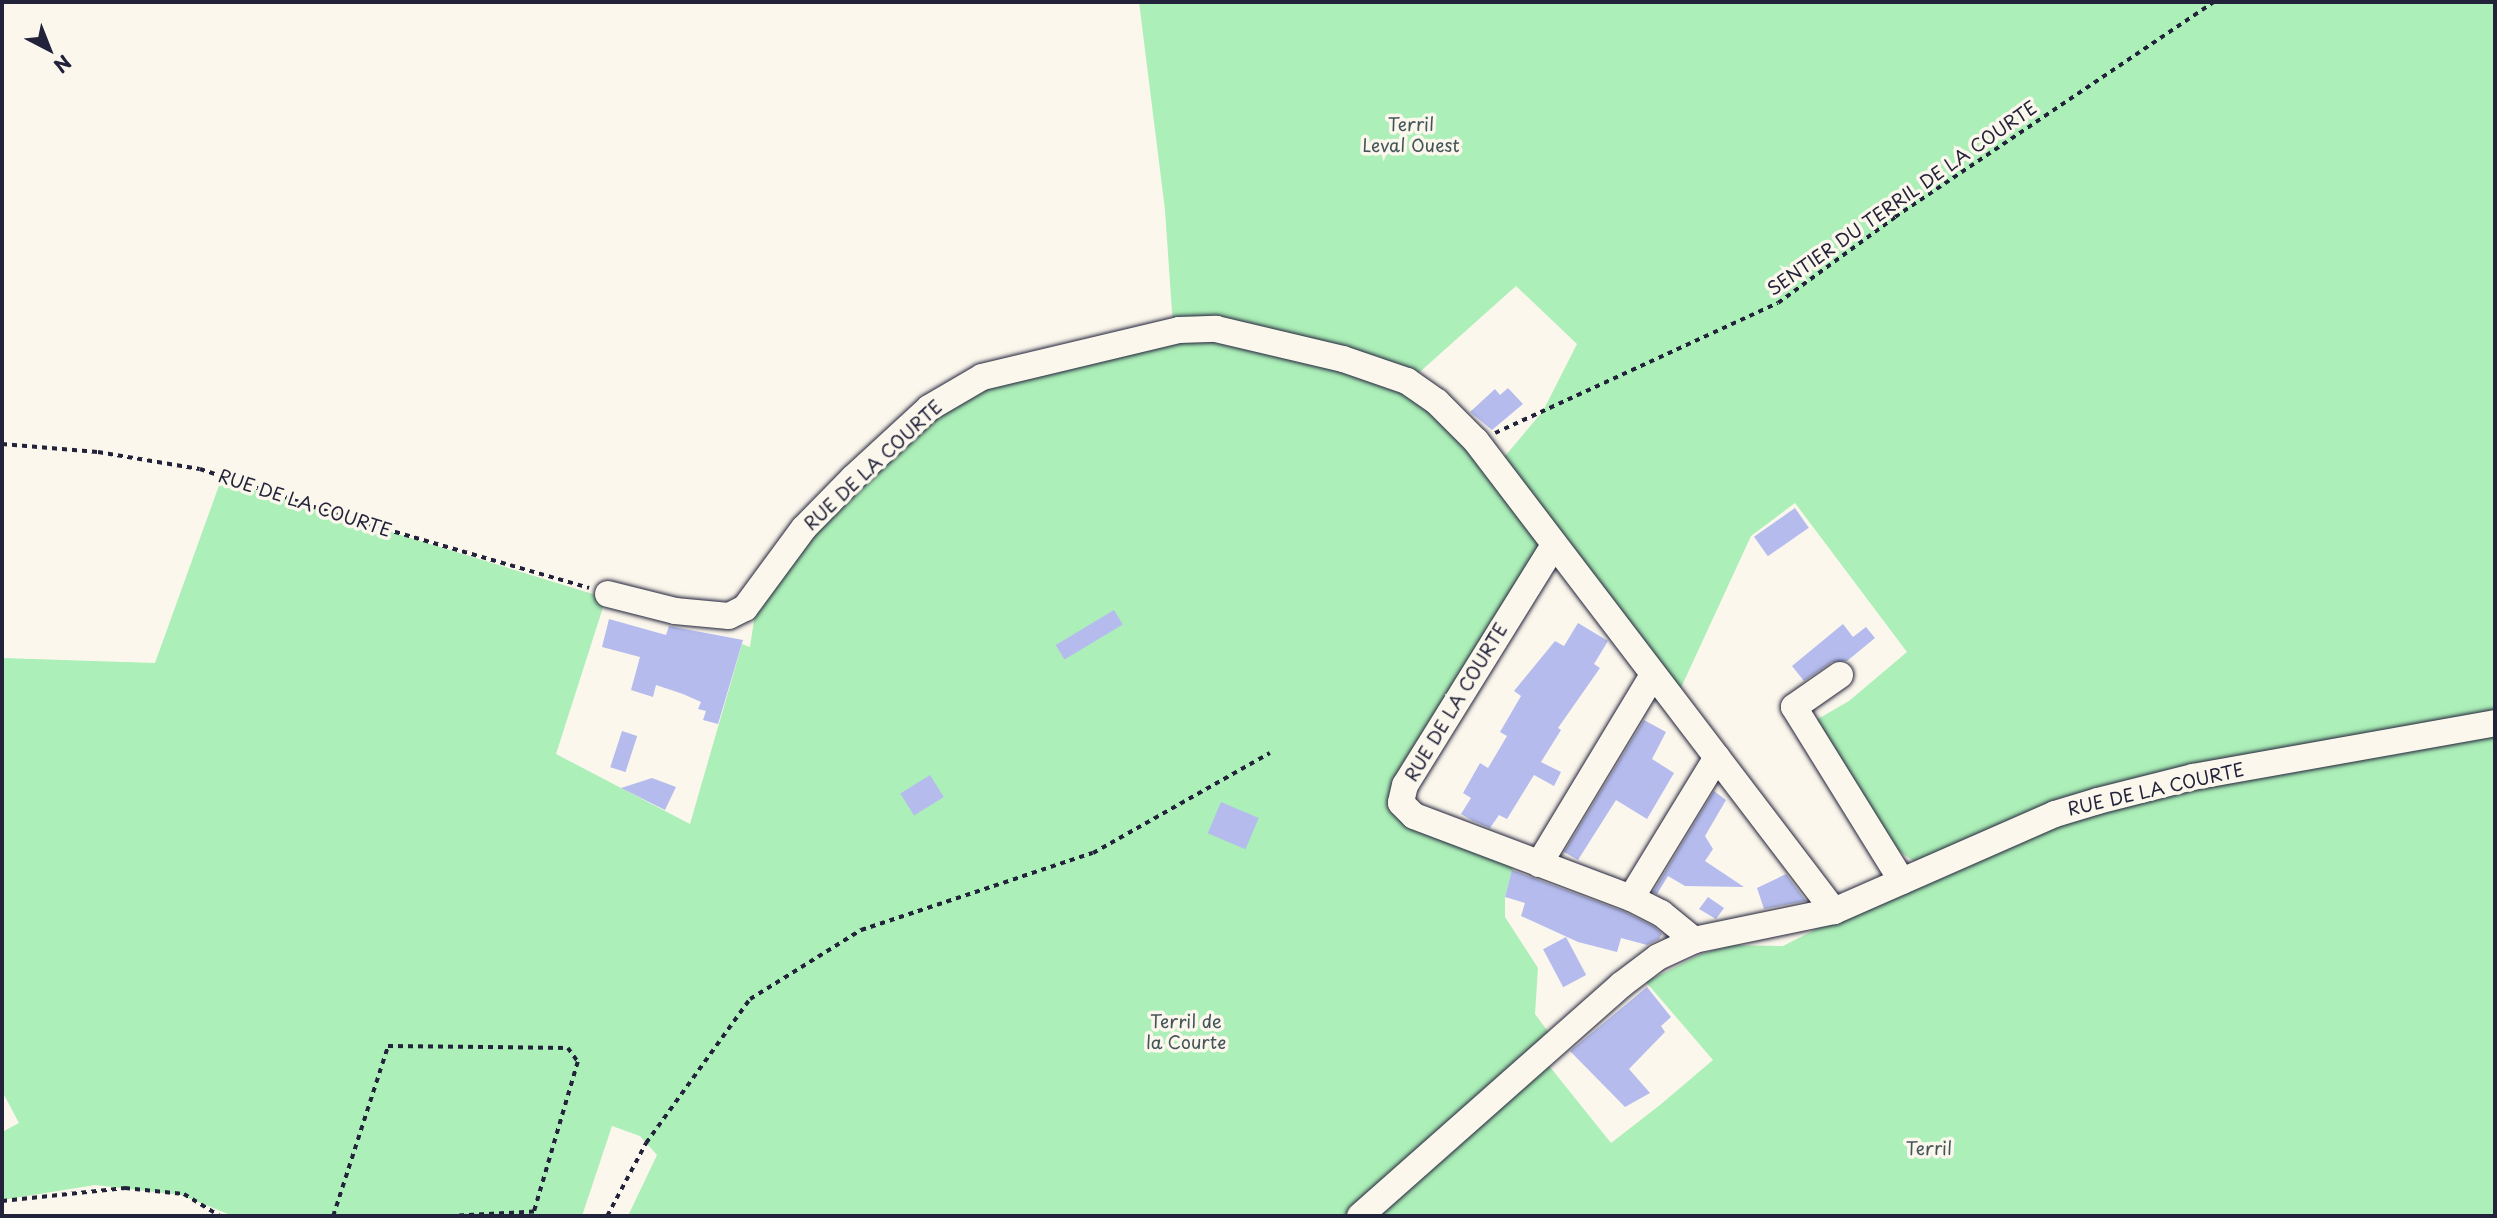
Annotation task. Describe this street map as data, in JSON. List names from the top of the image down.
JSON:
{
  "streets": {
    "street": ["RUE DE LA COURTE"],
    "path": ["SENTIER DU TERRIL DE LA COURTE"]
  },
  "crossings": [
    ["SENTIER DU TERRIL DE LA COURTE", "RUE DE LA COURTE"]
  ],
  "parks": ["Terril Leval Ouest", "Terril de la Courte", "Terril"],
  "north": "bottom right"
}
